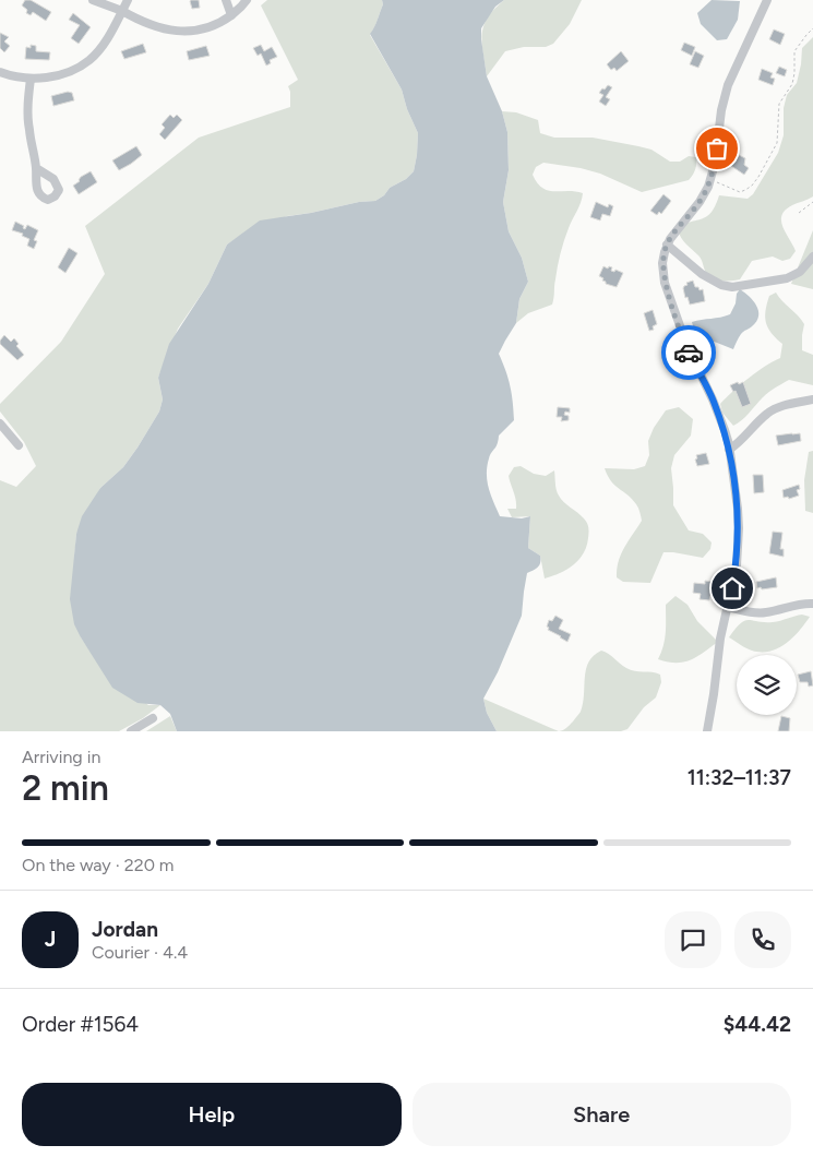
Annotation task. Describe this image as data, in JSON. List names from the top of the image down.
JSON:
{
  "page": {
    "heading": ["2 min", "Arriving in", "11:32–11:37"],
    "panel": [
      "Jordan",
      "Courier · 4.4",
      "Order #1564",
      "$44.42"
    ],
    "bar": "On the way · 220 m",
    "round": "J",
    "buttons": ["Help", "Share"]
  }
}
